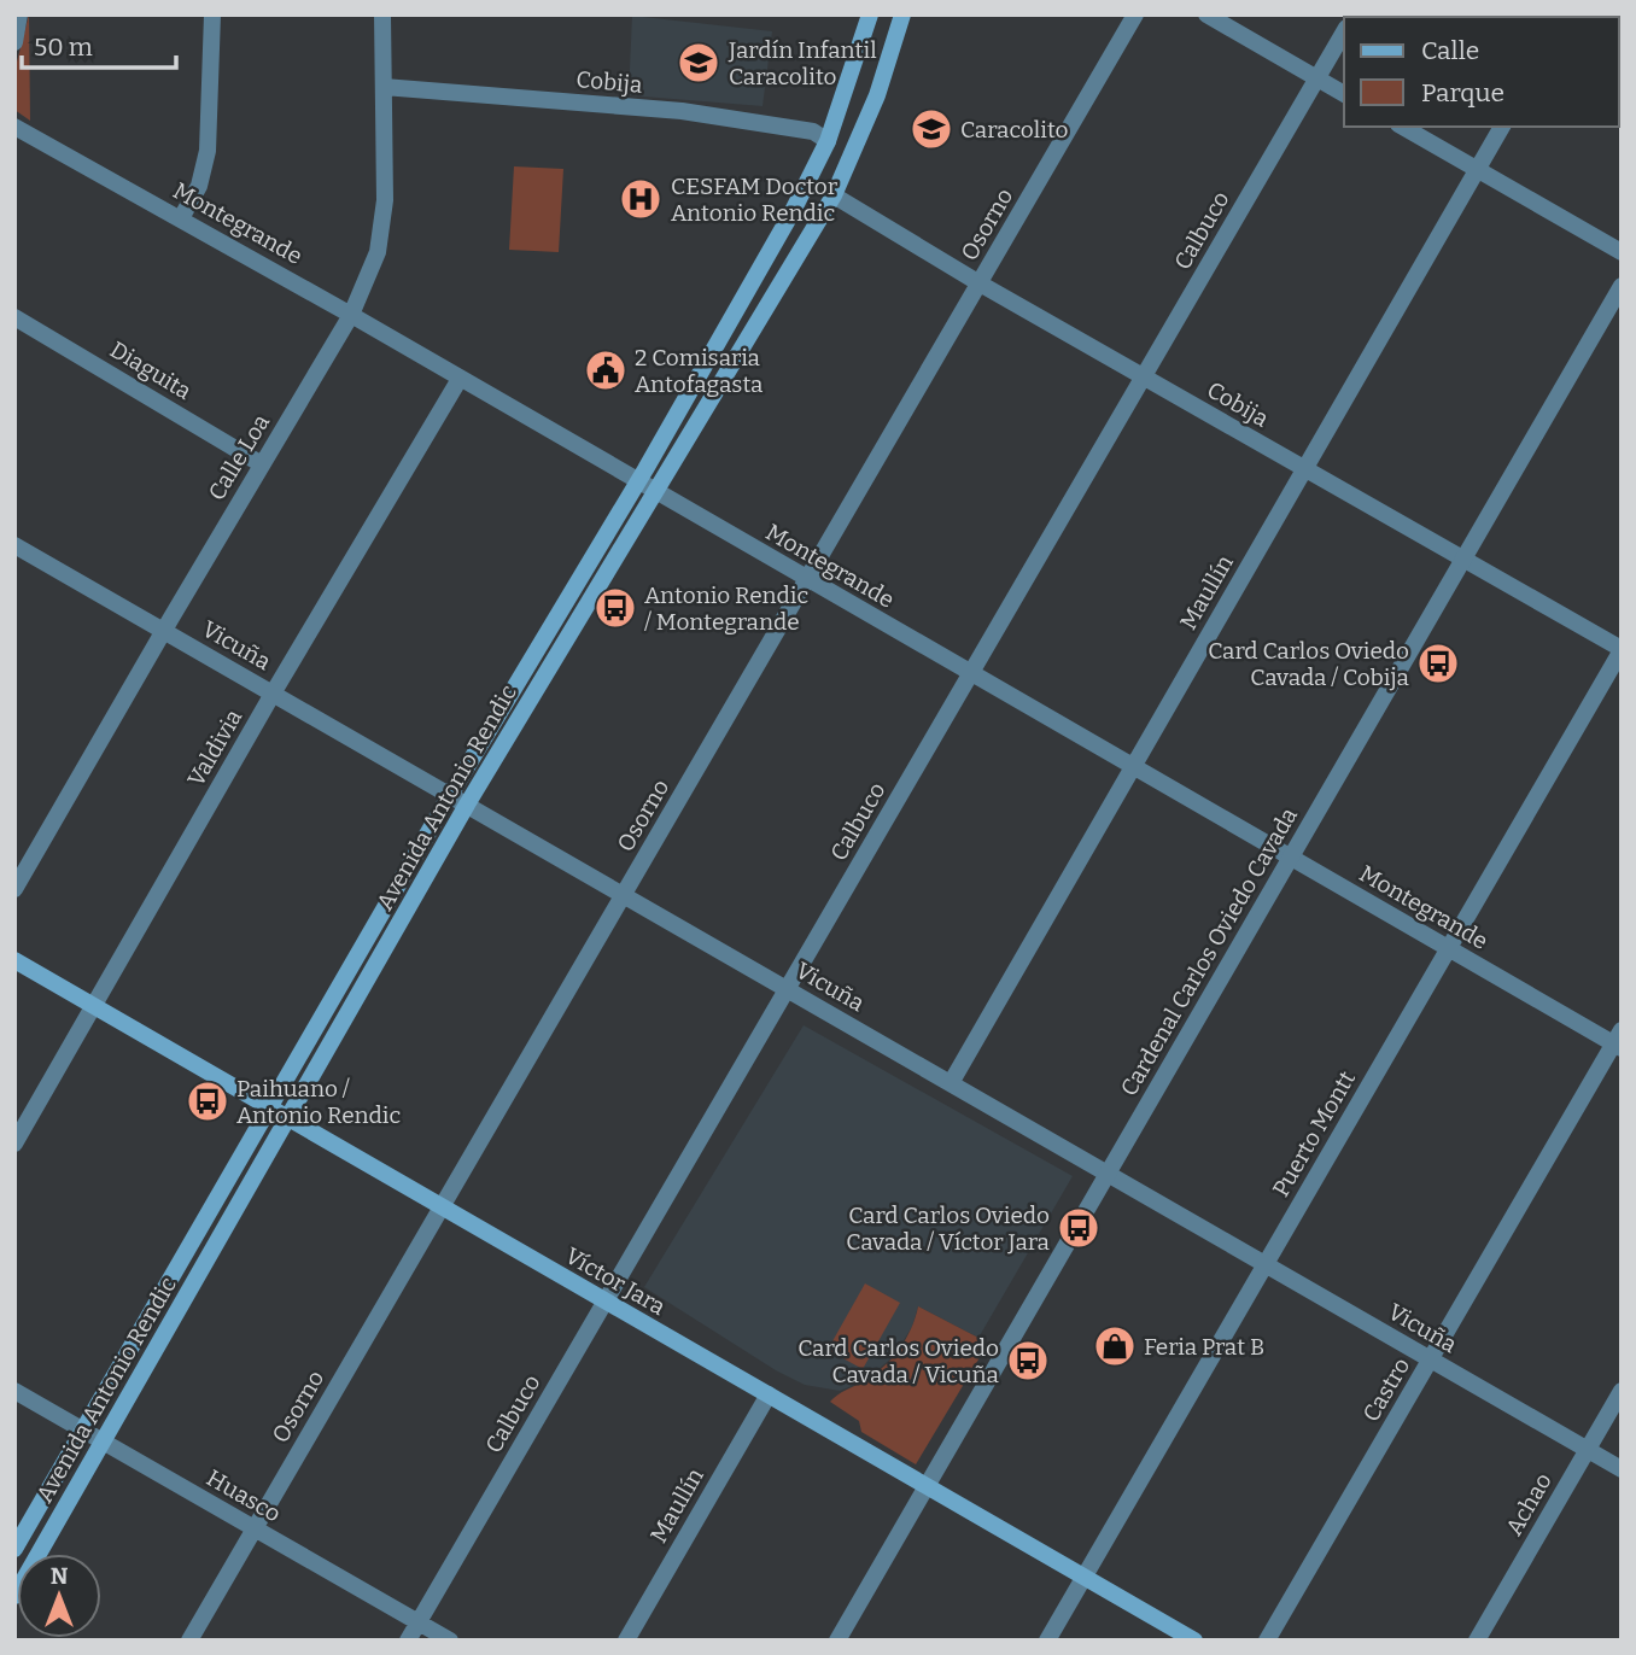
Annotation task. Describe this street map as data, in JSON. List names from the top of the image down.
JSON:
{
  "streets": {
    "main road": ["Avenida Antonio Rendic", "Víctor Jara"],
    "street": [
      "Cobija",
      "Montegrande",
      "Osorno",
      "Calbuco",
      "Diaguita",
      "Calle Loa",
      "Maullín",
      "Vicuña",
      "Valdivia",
      "Cardenal Carlos Oviedo Cavada",
      "Puerto Montt",
      "Castro",
      "Huasco",
      "Achao"
    ]
  },
  "crossings": [
    ["Cobija", "Osorno"],
    ["Cobija", "Calbuco"],
    ["Cobija", "Calle Loa"],
    ["Cobija", "Maullín"],
    ["Cobija", "Avenida Antonio Rendic"],
    ["Cobija", "Cardenal Carlos Oviedo Cavada"],
    ["Cobija", "Puerto Montt"],
    ["Montegrande", "Osorno"],
    ["Montegrande", "Calbuco"],
    ["Montegrande", "Calle Loa"],
    ["Montegrande", "Maullín"],
    ["Montegrande", "Valdivia"],
    ["Montegrande", "Avenida Antonio Rendic"],
    ["Montegrande", "Cardenal Carlos Oviedo Cavada"],
    ["Montegrande", "Puerto Montt"],
    ["Montegrande", "Castro"],
    ["Osorno", "Vicuña"],
    ["Osorno", "Víctor Jara"],
    ["Osorno", "Huasco"],
    ["Calbuco", "Vicuña"],
    ["Calbuco", "Víctor Jara"],
    ["Calbuco", "Huasco"],
    ["Diaguita", "Calle Loa"],
    ["Calle Loa", "Vicuña"],
    ["Maullín", "Vicuña"],
    ["Maullín", "Víctor Jara"],
    ["Vicuña", "Valdivia"],
    ["Vicuña", "Avenida Antonio Rendic"],
    ["Vicuña", "Cardenal Carlos Oviedo Cavada"],
    ["Vicuña", "Puerto Montt"],
    ["Vicuña", "Castro"],
    ["Vicuña", "Achao"],
    ["Valdivia", "Víctor Jara"],
    ["Avenida Antonio Rendic", "Víctor Jara"],
    ["Avenida Antonio Rendic", "Huasco"],
    ["Cardenal Carlos Oviedo Cavada", "Víctor Jara"],
    ["Puerto Montt", "Víctor Jara"]
  ],
  "places": {
    "school or university": ["Jardín Infantil Caracolito", "Caracolito"],
    "hospital": ["CESFAM Doctor Antonio Rendic"],
    "public building": ["2 Comisaria Antofagasta"],
    "bus stop": [
      "Antonio Rendic / Montegrande",
      "Card Carlos Oviedo Cavada / Cobija",
      "Paihuano / Antonio Rendic",
      "Card Carlos Oviedo Cavada / Víctor Jara",
      "Card Carlos Oviedo Cavada / Vicuña"
    ],
    "shop": ["Feria Prat B"]
  },
  "legend": ["Calle", "Parque"],
  "scale_bar": "50 m",
  "north": "top"
}
